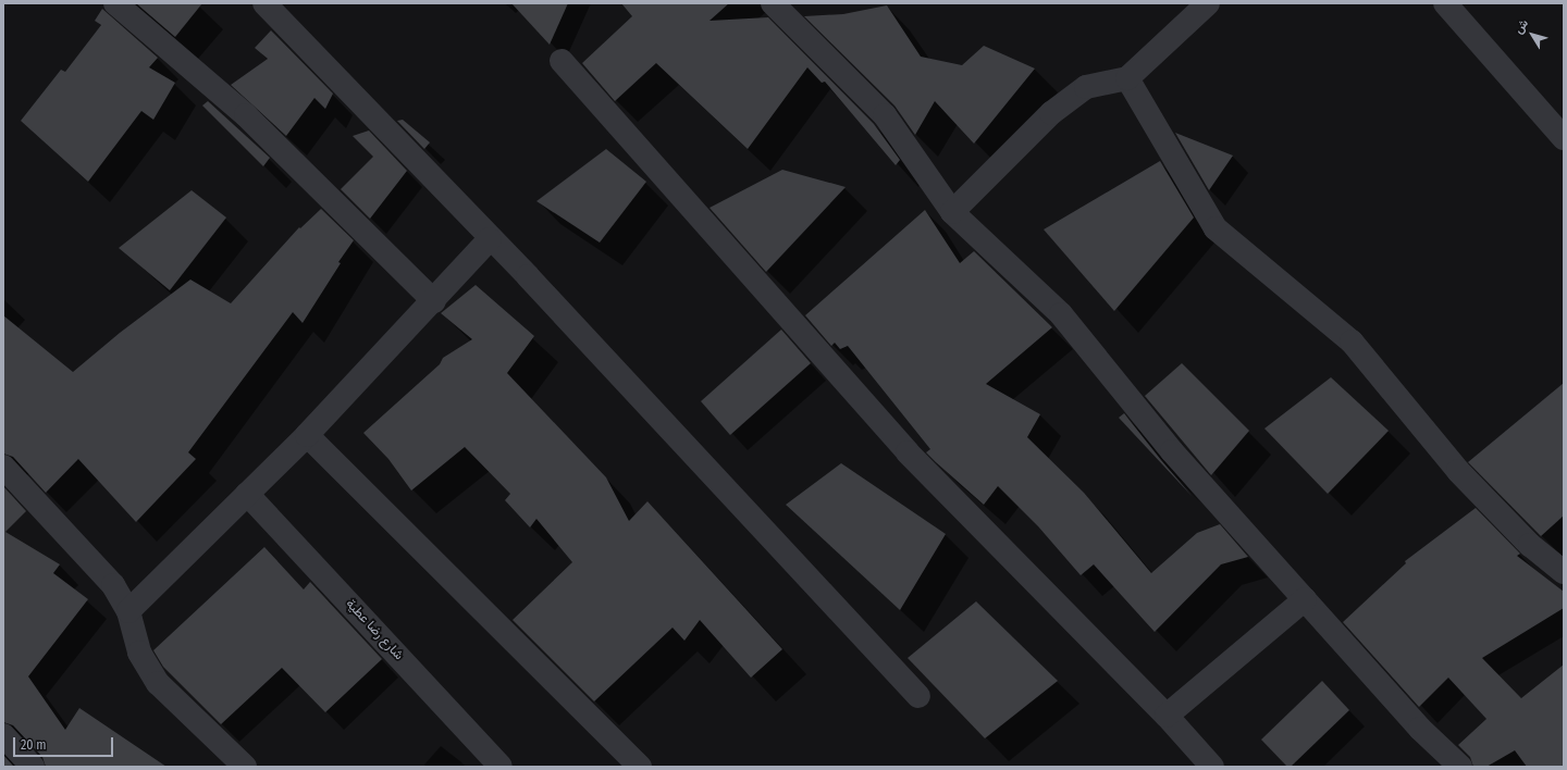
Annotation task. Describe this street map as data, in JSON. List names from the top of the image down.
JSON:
{
  "streets": {
    "street": ["شارع رضا عطية"]
  },
  "scale_bar": "20 m",
  "north": "top left"
}
